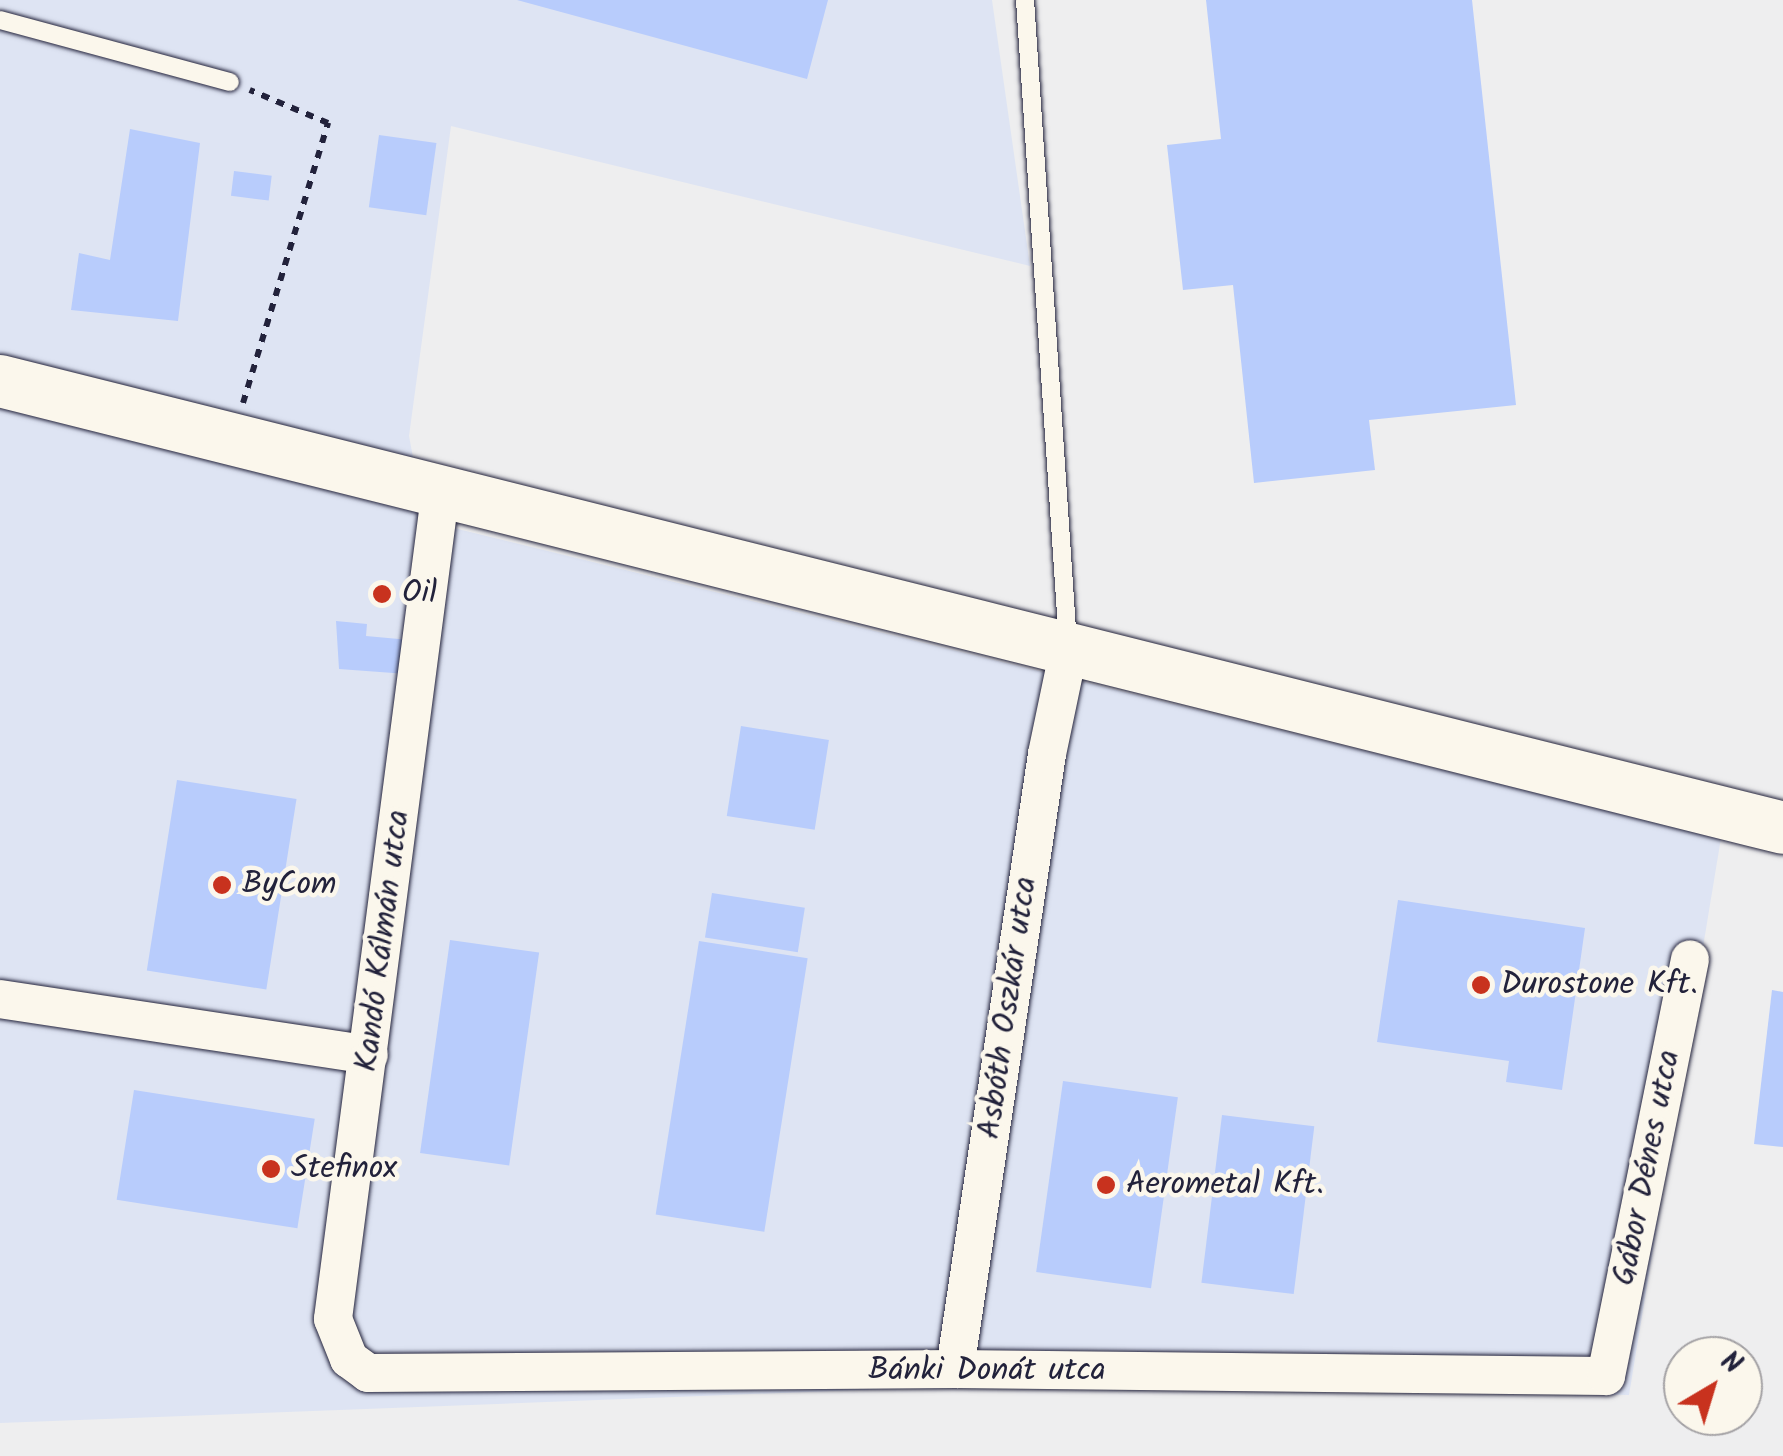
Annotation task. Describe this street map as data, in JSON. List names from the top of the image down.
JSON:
{
  "streets": {
    "street": [
      "Kandó Kálmán utca",
      "Asbóth Oszkár utca",
      "Gábor Dénes utca",
      "Bánki Donát utca"
    ]
  },
  "crossings": [
    ["Kandó Kálmán utca", "Bánki Donát utca"],
    ["Asbóth Oszkár utca", "Bánki Donát utca"],
    ["Gábor Dénes utca", "Bánki Donát utca"]
  ],
  "places": [
    "Oil",
    "ByCom",
    "Durostone Kft.",
    "Stefinox",
    "Aerometal Kft."
  ],
  "north": "top right"
}
